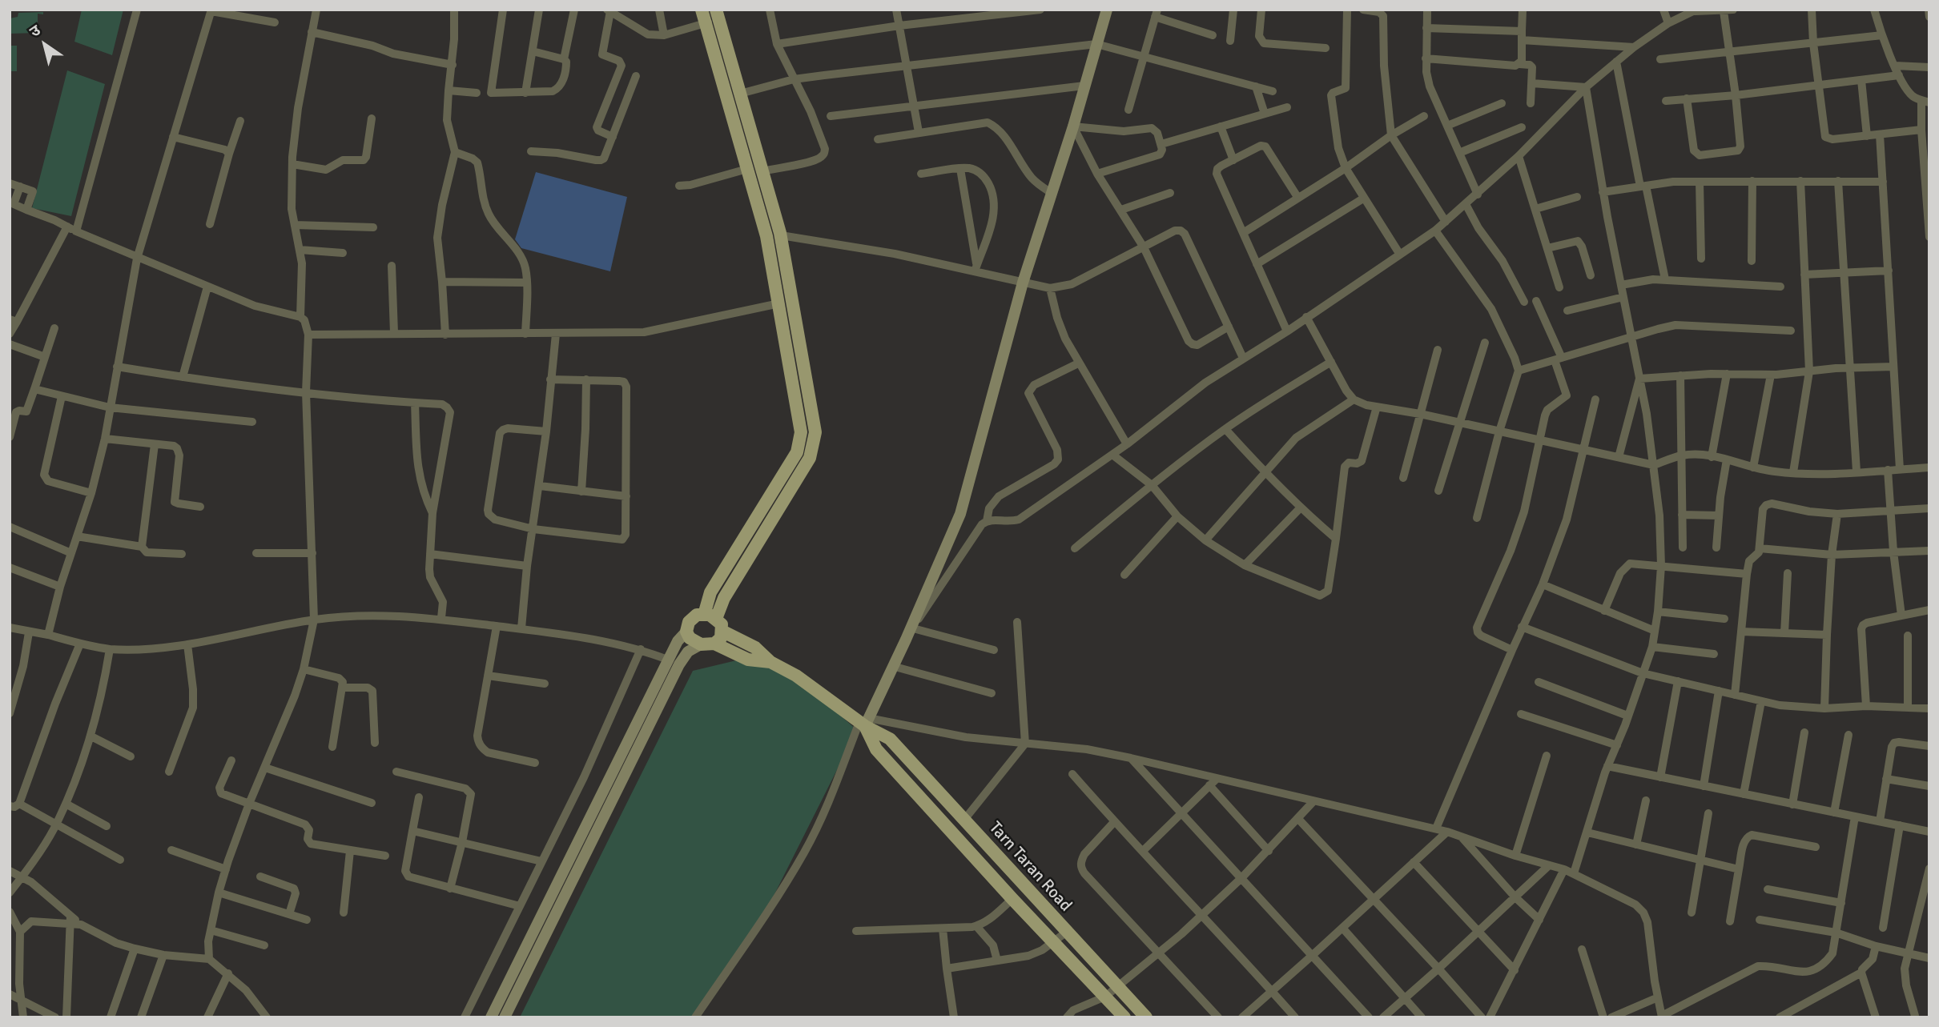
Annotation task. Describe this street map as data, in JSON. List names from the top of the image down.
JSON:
{
  "streets": {
    "main road": ["Tarn Taran Road"]
  },
  "north": "top left"
}
